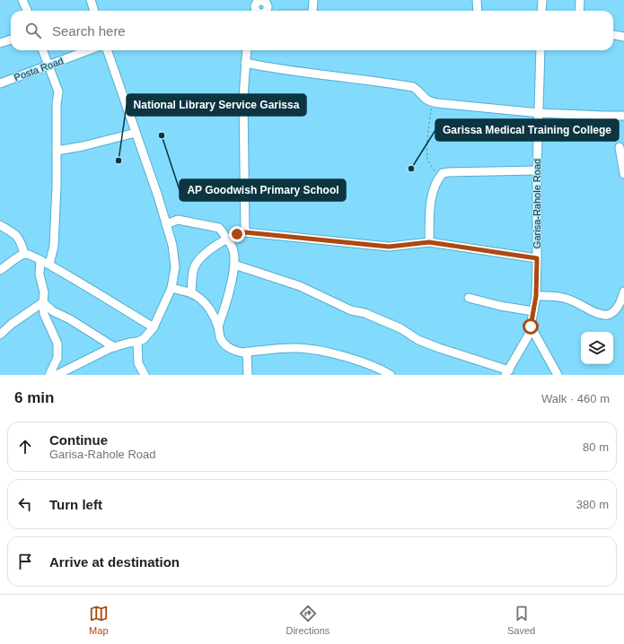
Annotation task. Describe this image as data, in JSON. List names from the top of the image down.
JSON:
{
  "streets": {
    "street": ["Posta Road", "Garisa-Rahole Road"]
  },
  "places": ["AP Goodwish Primary School", "National Library Service Garissa", "Garissa Medical Training College"],
  "page": {
    "search": "Search here",
    "heading": ["6 min", "Walk · 460 m"],
    "list": [
      ["Continue", "Garisa-Rahole Road", "80 m"],
      ["Turn left", "380 m"],
      "Arrive at destination"
    ],
    "nav": ["Map", "Directions", "Saved"]
  }
}
